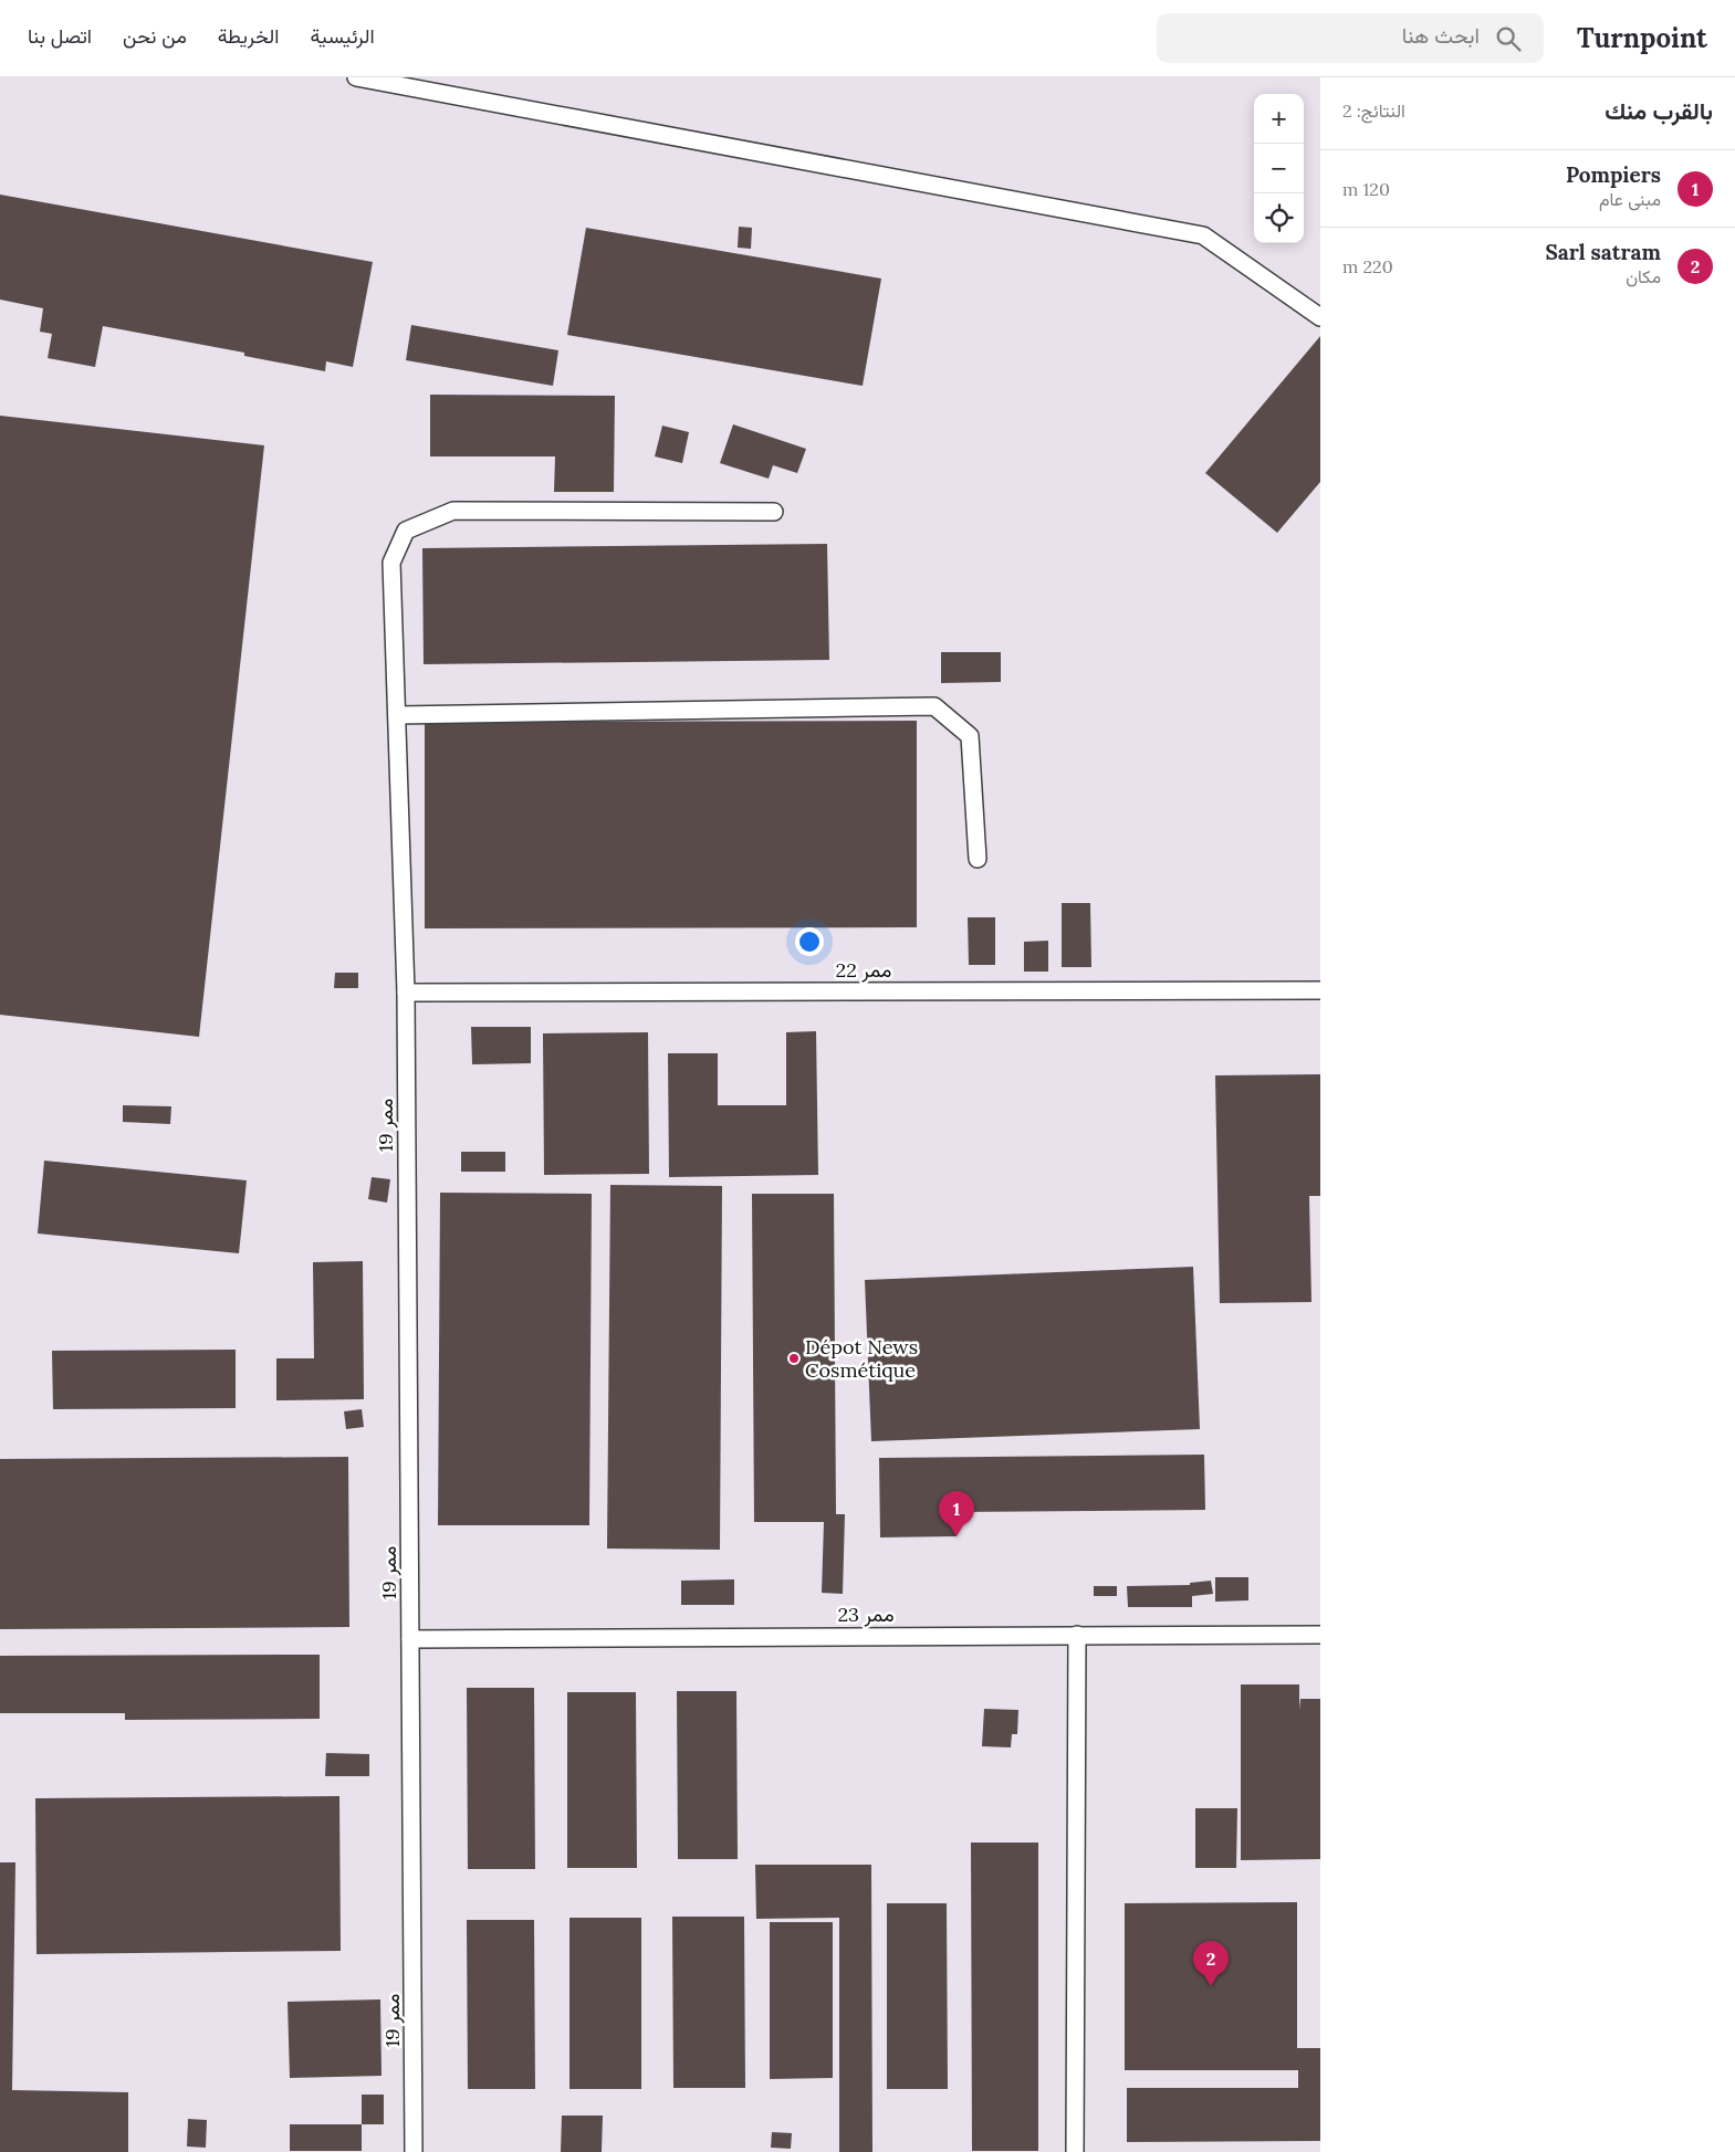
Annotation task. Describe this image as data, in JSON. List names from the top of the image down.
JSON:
{
  "streets": {
    "lane": ["ممر 22", "ممر 19", "ممر 23"]
  },
  "crossings": [
    ["ممر 22", "ممر 19"],
    ["ممر 19", "ممر 23"]
  ],
  "places": ["Dépot News Cosmétique"],
  "page": {
    "header": "Turnpoint",
    "search": "ابحث هنا",
    "nav": [
      "الرئيسية",
      "الخريطة",
      "من نحن",
      "اتصل بنا"
    ],
    "heading": ["بالقرب منك", "النتائج: 2"],
    "map_buttons": ["+", "−"],
    "list": [
      {
        "mark": "1",
        "name": "Pompiers",
        "note": "مبنى عام",
        "value": "120 m"
      },
      {
        "mark": "2",
        "name": "Sarl satram",
        "note": "مكان",
        "value": "220 m"
      }
    ],
    "pins": ["1", "2"]
  }
}
